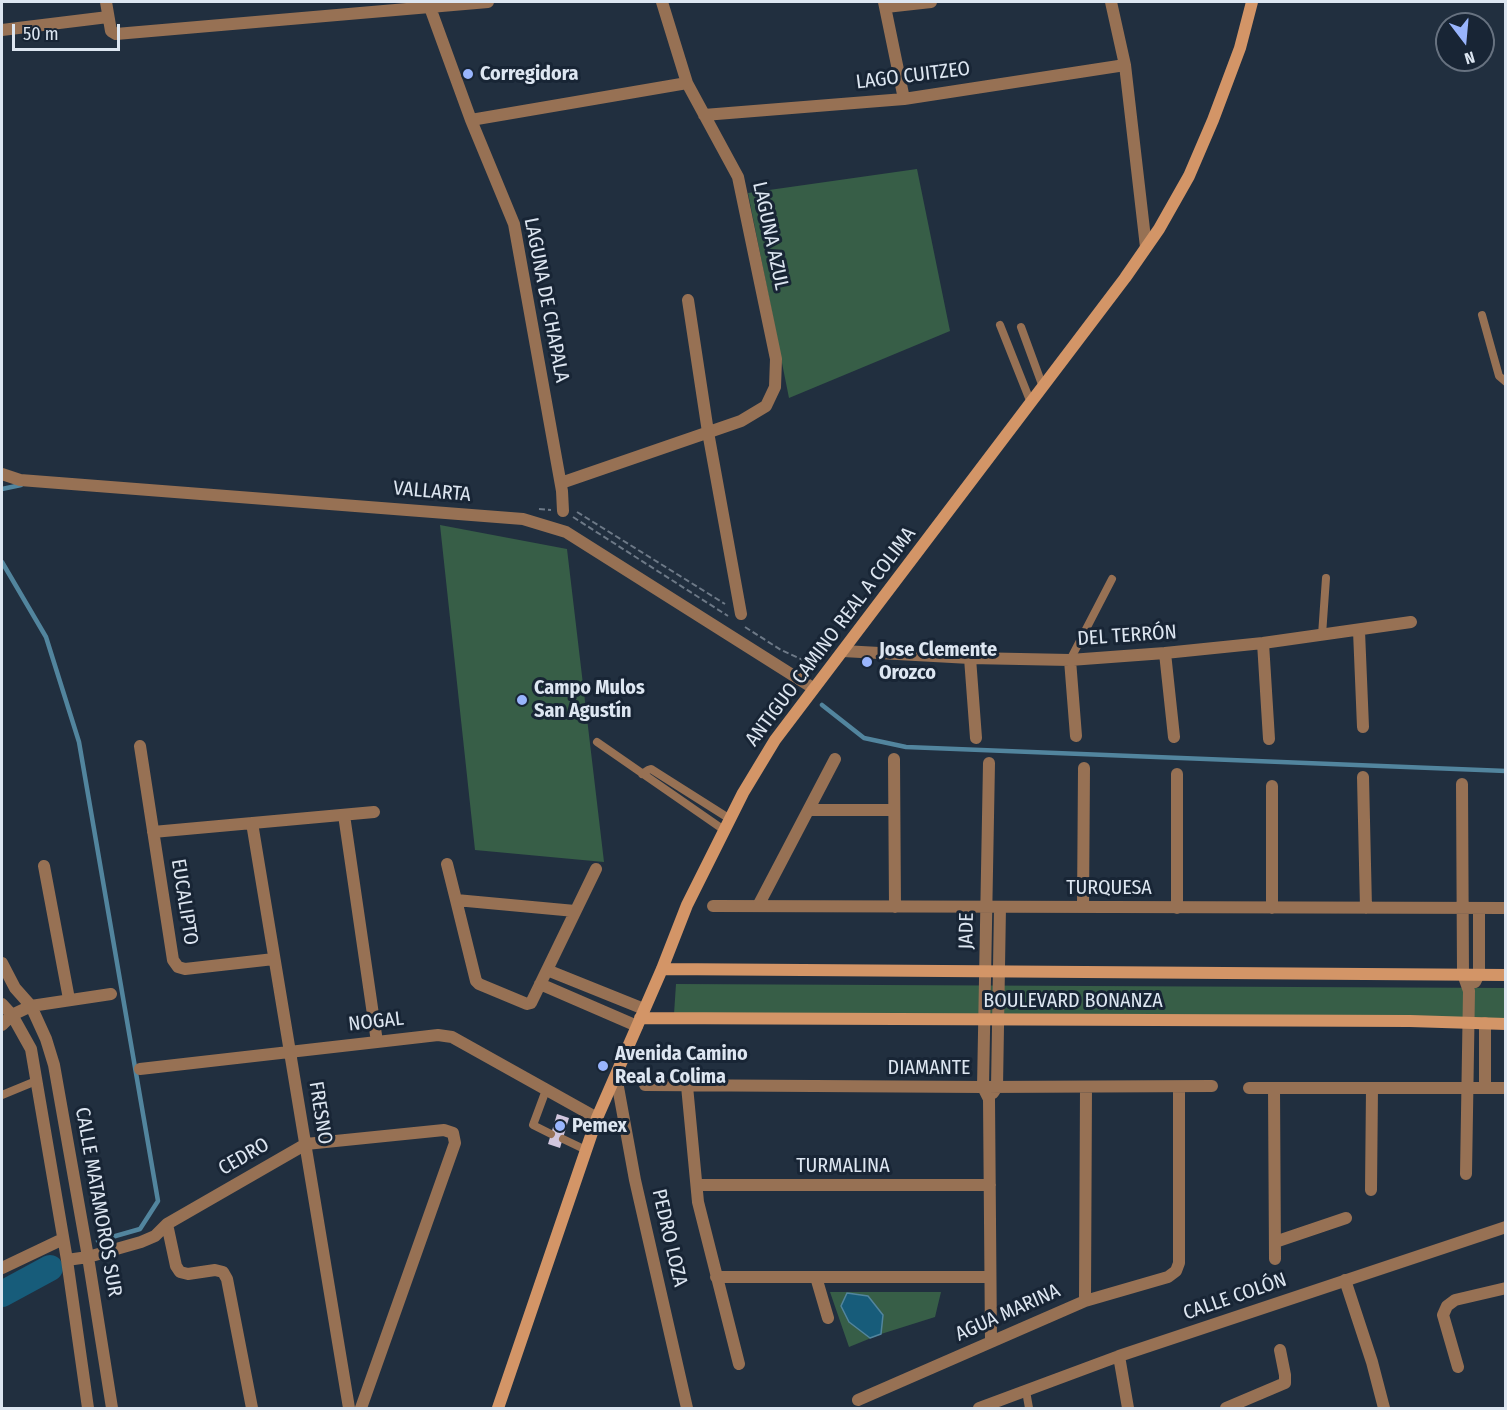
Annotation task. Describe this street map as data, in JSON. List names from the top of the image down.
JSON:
{
  "streets": {
    "street": [
      "LAGO CUITZEO",
      "LAGUNA AZUL",
      "LAGUNA DE CHAPALA",
      "VALLARTA",
      "DEL TERRÓN",
      "ANTIGUO CAMINO REAL A COLIMA",
      "TURQUESA",
      "EUCALIPTO",
      "JADE",
      "BOULEVARD BONANZA",
      "NOGAL",
      "DIAMANTE",
      "FRESNO",
      "CEDRO",
      "TURMALINA",
      "CALLE MATAMOROS SUR",
      "PEDRO LOZA",
      "CALLE COLÓN",
      "AGUA MARINA"
    ]
  },
  "crossings": [
    ["LAGO CUITZEO", "LAGUNA AZUL"],
    ["VALLARTA", "ANTIGUO CAMINO REAL A COLIMA"],
    ["DEL TERRÓN", "ANTIGUO CAMINO REAL A COLIMA"],
    ["ANTIGUO CAMINO REAL A COLIMA", "BOULEVARD BONANZA"],
    ["ANTIGUO CAMINO REAL A COLIMA", "NOGAL"],
    ["ANTIGUO CAMINO REAL A COLIMA", "PEDRO LOZA"],
    ["TURQUESA", "JADE"],
    ["EUCALIPTO", "FRESNO"],
    ["JADE", "BOULEVARD BONANZA"],
    ["JADE", "DIAMANTE"],
    ["JADE", "TURMALINA"],
    ["JADE", "AGUA MARINA"],
    ["NOGAL", "FRESNO"],
    ["DIAMANTE", "AGUA MARINA"],
    ["FRESNO", "CEDRO"],
    ["CEDRO", "CALLE MATAMOROS SUR"]
  ],
  "places": [
    "Corregidora",
    "Jose Clemente Orozco",
    "Campo Mulos San Agustín",
    "Avenida Camino Real a Colima",
    "Pemex"
  ],
  "scale_bar": "50 m",
  "north": "bottom"
}
